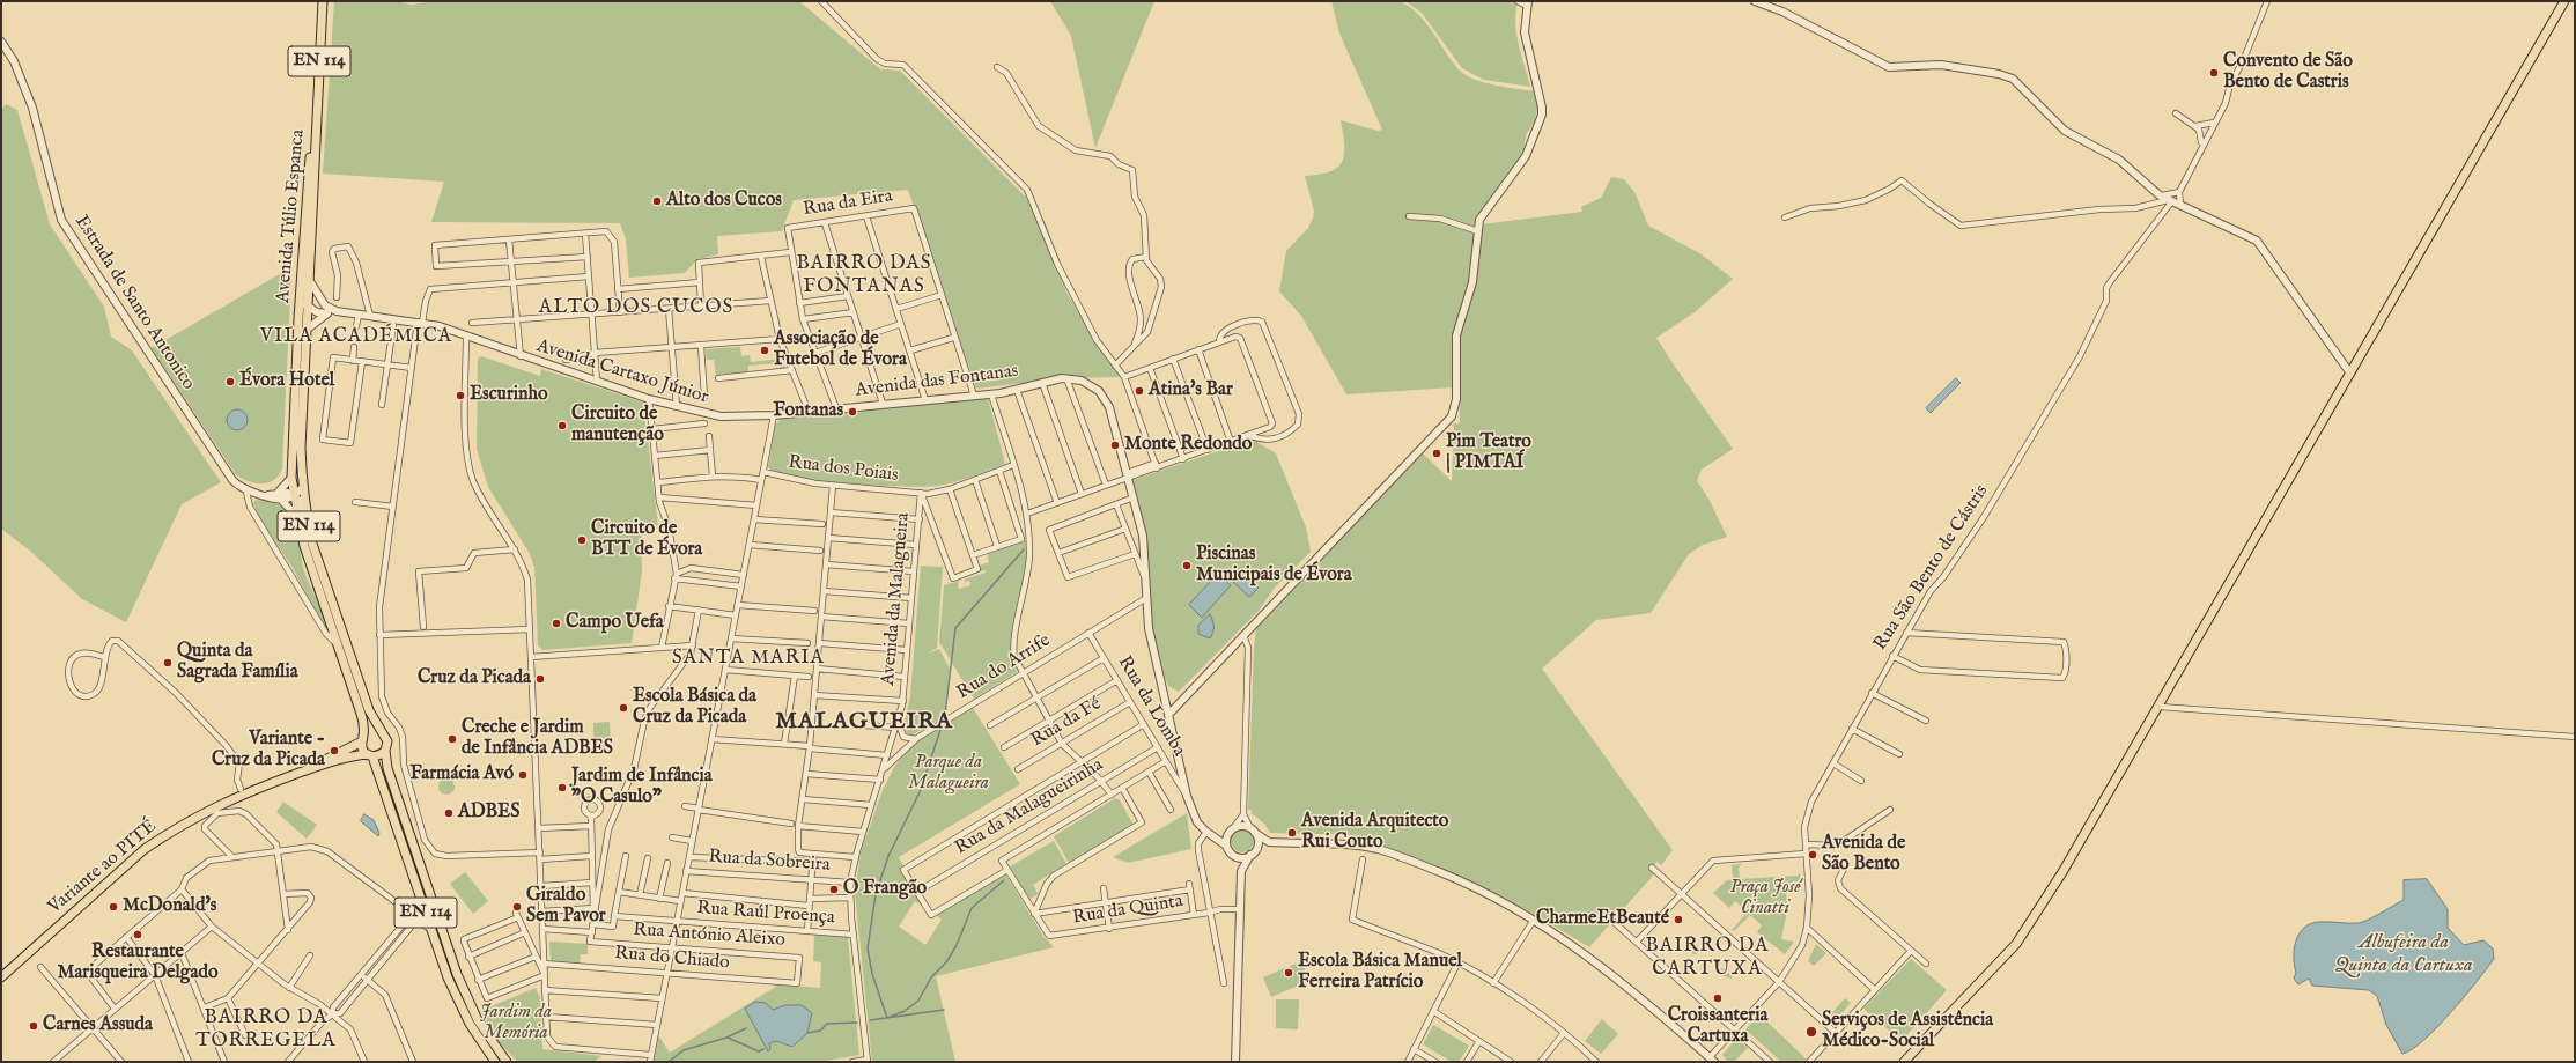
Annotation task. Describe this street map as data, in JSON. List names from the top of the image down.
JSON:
{
  "streets": {
    "main road": ["EN 114", "Avenida Túlio Espanca", "Variante ao PITÉ"],
    "street": [
      "Rua da Eira",
      "Estrada de Santo Antonico",
      "Avenida Cartaxo Júnior",
      "Avenida das Fontanas",
      "Rua dos Poiais",
      "Rua São Bento de Cástris",
      "Avenida da Malagueira",
      "Rua do Arrife",
      "Rua da Lomba",
      "Rua da Fé",
      "Rua da Malagueirinha",
      "Rua da Sobreira",
      "Rua da Quinta",
      "Rua Raúl Proença",
      "Rua António Aleixo",
      "Rua do Chiado"
    ]
  },
  "crossings": [
    ["Avenida Túlio Espanca", "Variante ao PITÉ"],
    ["Avenida Cartaxo Júnior", "Avenida das Fontanas"],
    ["Rua dos Poiais", "Avenida da Malagueira"],
    ["Avenida da Malagueira", "Rua do Arrife"],
    ["Avenida da Malagueira", "Rua da Sobreira"],
    ["Avenida da Malagueira", "Rua Raúl Proença"],
    ["Rua do Arrife", "Rua da Lomba"],
    ["Rua da Lomba", "Rua da Fé"],
    ["Rua da Lomba", "Rua da Malagueirinha"],
    ["Rua António Aleixo", "Rua do Chiado"]
  ],
  "districts": [
    "BAIRRO DAS FONTANAS",
    "ALTO DOS CUCOS",
    "VILA ACADÉMICA",
    "SANTA MARIA",
    "MALAGUEIRA",
    "BAIRRO DA CARTUXA",
    "BAIRRO DA TORREGELA"
  ],
  "water": ["Albufeira da Quinta da Cartuxa"],
  "parks": ["Parque da Malagueira", "Praça José Cinatti", "Jardim da Memória"],
  "places": [
    "Convento de São Bento de Castris",
    "Alto dos Cucos",
    "Associação de Futebol de Évora",
    "Évora Hotel",
    "Atina's Bar",
    "Escurinho",
    "Fontanas",
    "Circuito de manutenção",
    "Monte Redondo",
    "Pim Teatro | PIMTAÍ",
    "Circuito de BTT de Évora",
    "Piscinas Municipais de Évora",
    "Campo Uefa",
    "Quinta da Sagrada Família",
    "Cruz da Picada",
    "Escola Básica da Cruz da Picada",
    "Creche e Jardim de Infância ADBES",
    "Variante - Cruz da Picada",
    "Farmácia Avó",
    "Jardim de Infância \"O Casulo\"",
    "ADBES",
    "Avenida Arquitecto Rui Couto",
    "Avenida de São Bento",
    "O Frangão",
    "McDonald's",
    "Giraldo Sem Pavor",
    "CharmeEtBeauté",
    "Restaurante Marisqueira Delgado",
    "Escola Básica Manuel Ferreira Patrício",
    "Croissanteria Cartuxa",
    "Carnes Assuda",
    "Serviços de Assistência Médico-Social"
  ]
}
